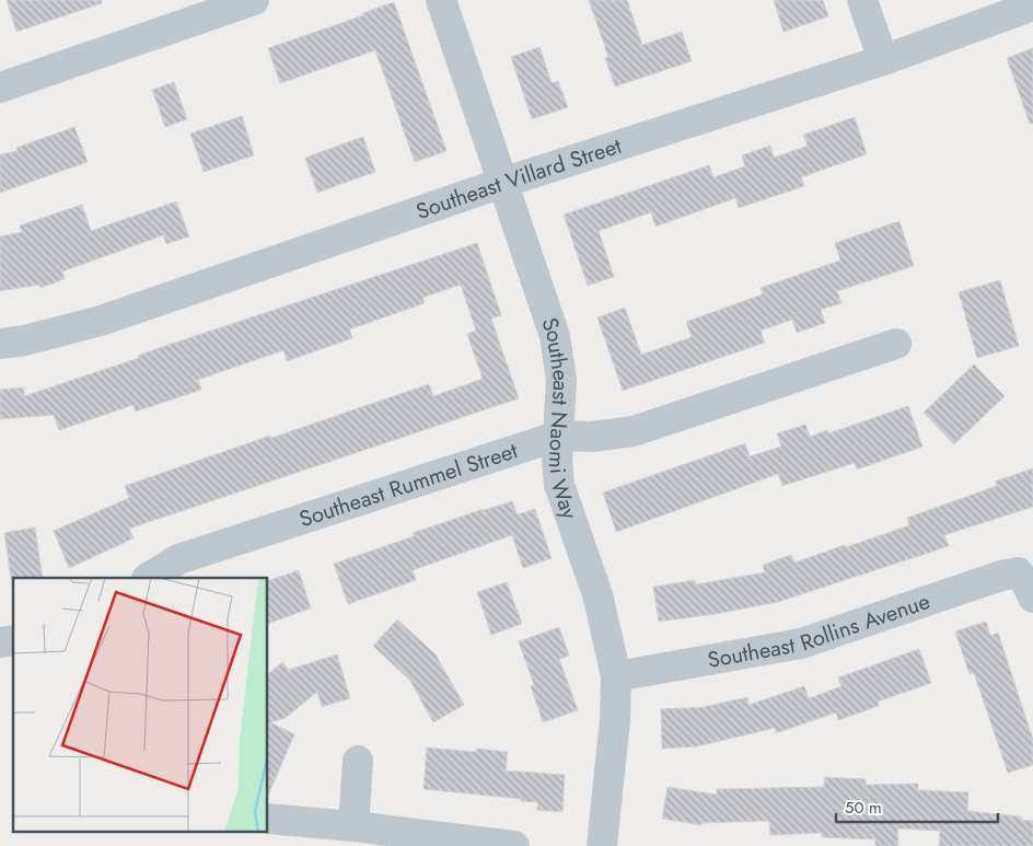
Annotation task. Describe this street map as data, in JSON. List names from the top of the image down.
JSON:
{
  "streets": {
    "street": [
      "Southeast Villard Street",
      "Southeast Naomi Way",
      "Southeast Rummel Street",
      "Southeast Rollins Avenue"
    ]
  },
  "crossings": [
    ["Southeast Villard Street", "Southeast Naomi Way"],
    ["Southeast Naomi Way", "Southeast Rummel Street"],
    ["Southeast Naomi Way", "Southeast Rollins Avenue"]
  ],
  "scale_bar": "50 m"
}
